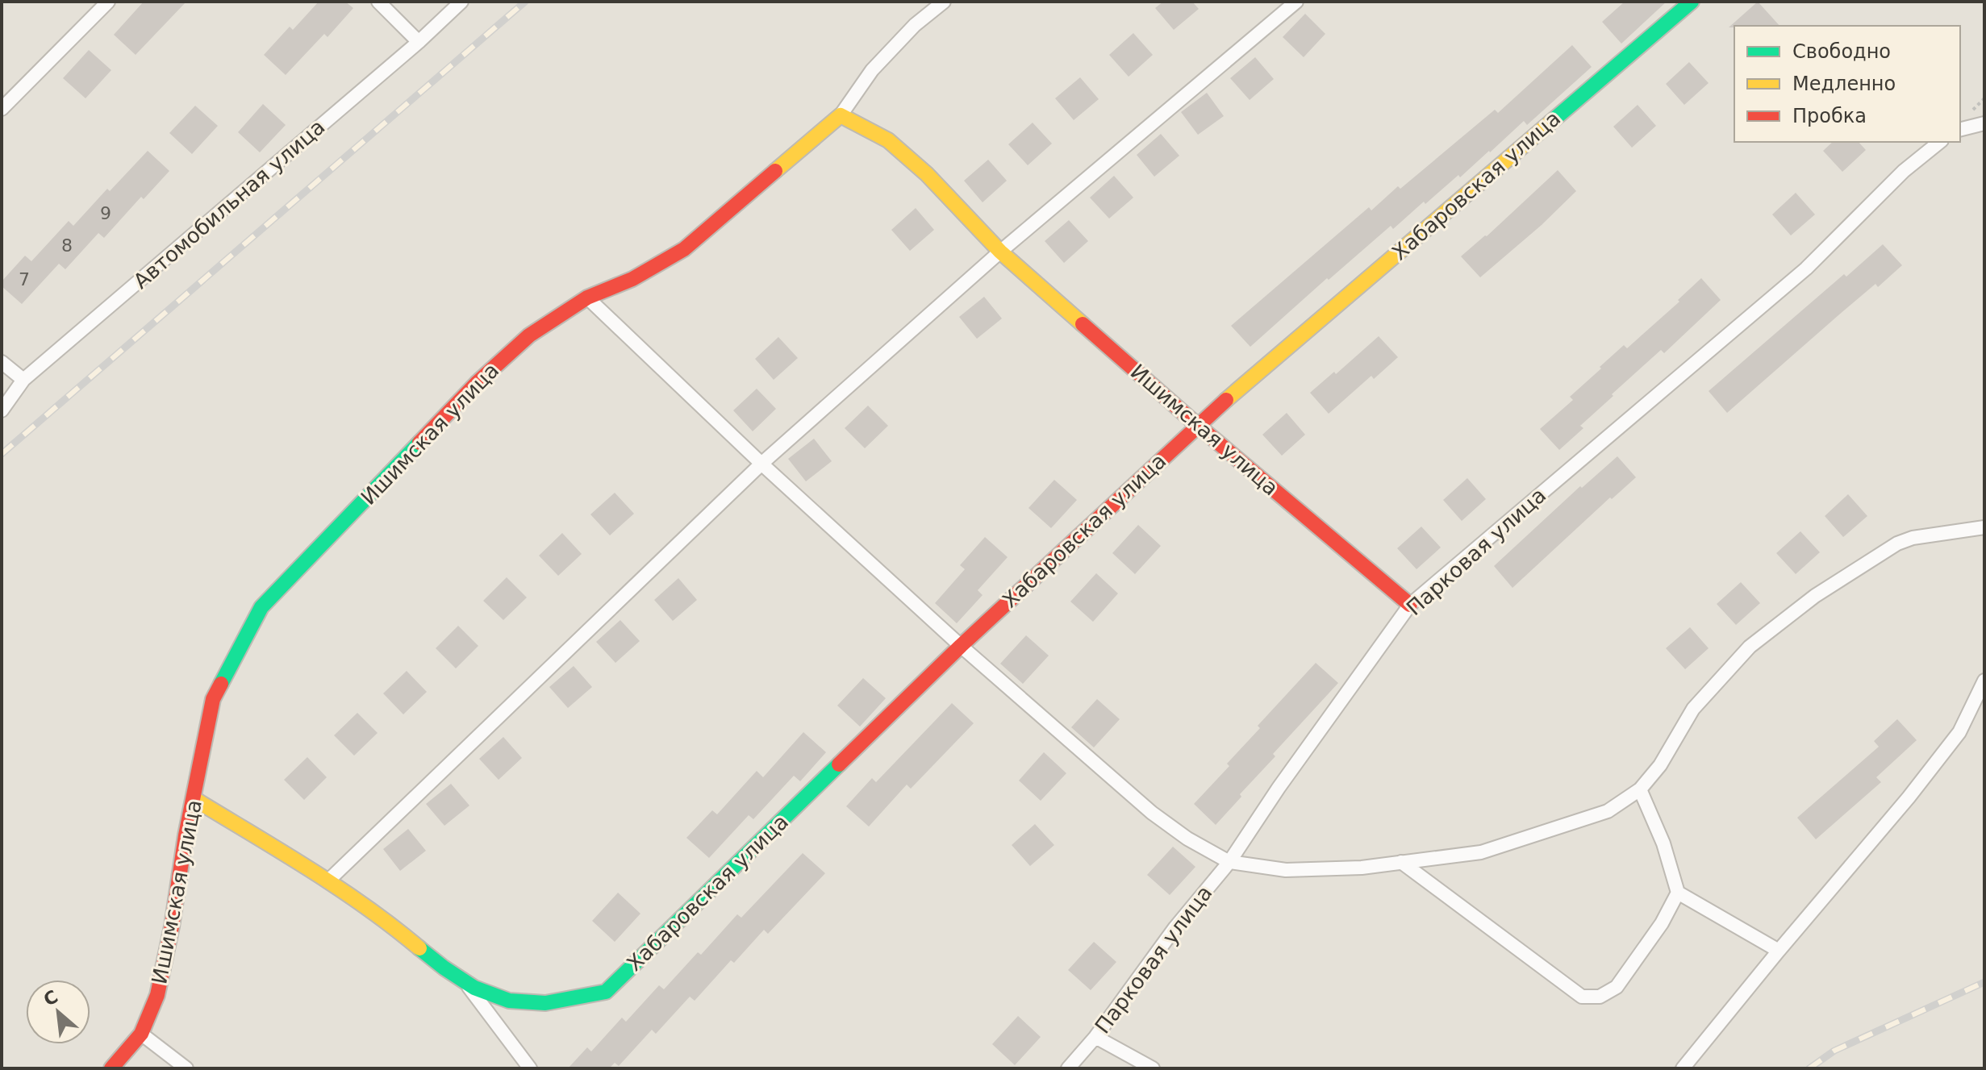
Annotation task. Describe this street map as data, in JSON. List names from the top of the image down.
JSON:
{
  "streets": {
    "street": [
      "Хабаровская улица",
      "Автомобильная улица",
      "Ишимская улица",
      "Парковая улица"
    ]
  },
  "crossings": [
    ["Хабаровская улица", "Ишимская улица"],
    ["Ишимская улица", "Парковая улица"]
  ],
  "house_numbers": ["9", "8", "7"],
  "legend": ["Свободно", "Медленно", "Пробка"],
  "north": "top left"
}
